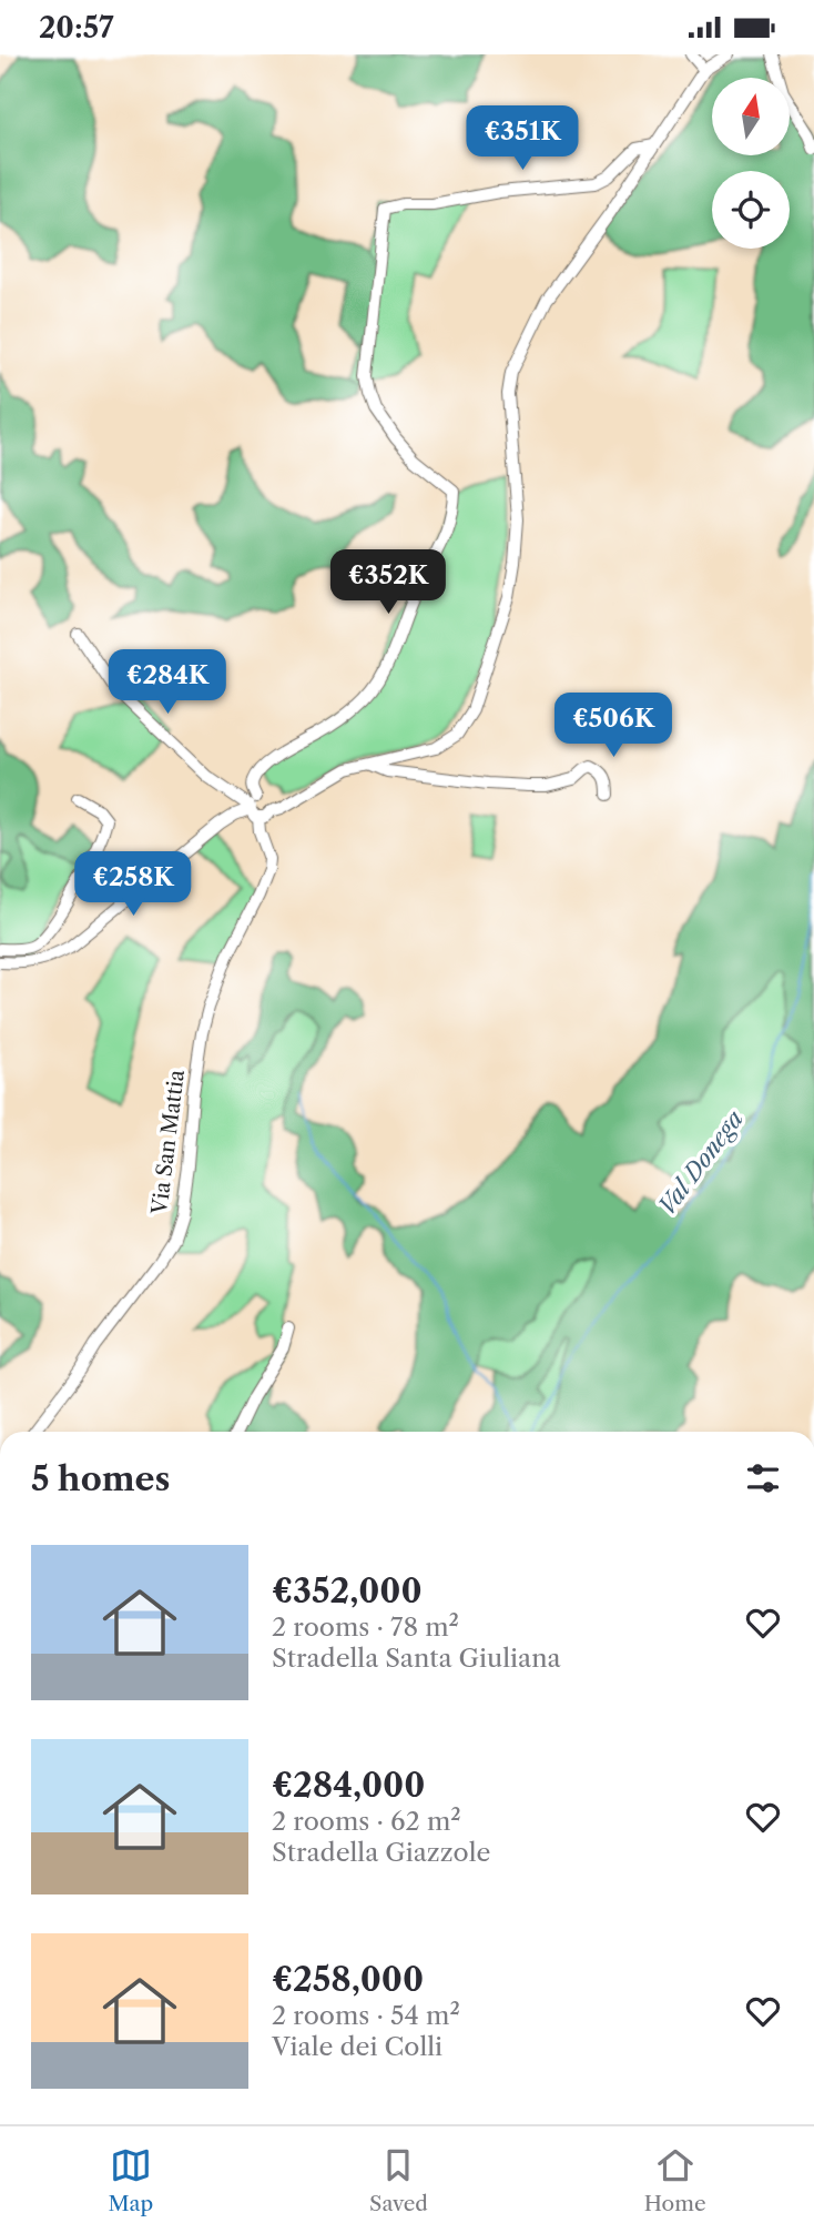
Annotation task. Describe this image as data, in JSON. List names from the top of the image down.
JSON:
{
  "streets": {
    "street": ["Via San Mattia"]
  },
  "water": ["Val Donega"],
  "north": "top",
  "page": {
    "status": "20:57",
    "price": [
      "€351K",
      "€352K",
      "€284K",
      "€506K",
      "€258K"
    ],
    "heading": "5 homes",
    "list": [
      {
        "name": "€352,000",
        "note": "2 rooms · 78 m² · Stradella Santa Giuliana"
      },
      {
        "name": "€284,000",
        "note": "2 rooms · 62 m² · Stradella Giazzole"
      },
      {
        "name": "€258,000",
        "note": "2 rooms · 54 m² · Viale dei Colli"
      }
    ],
    "tabs": ["Map", "Saved", "Home"]
  }
}
